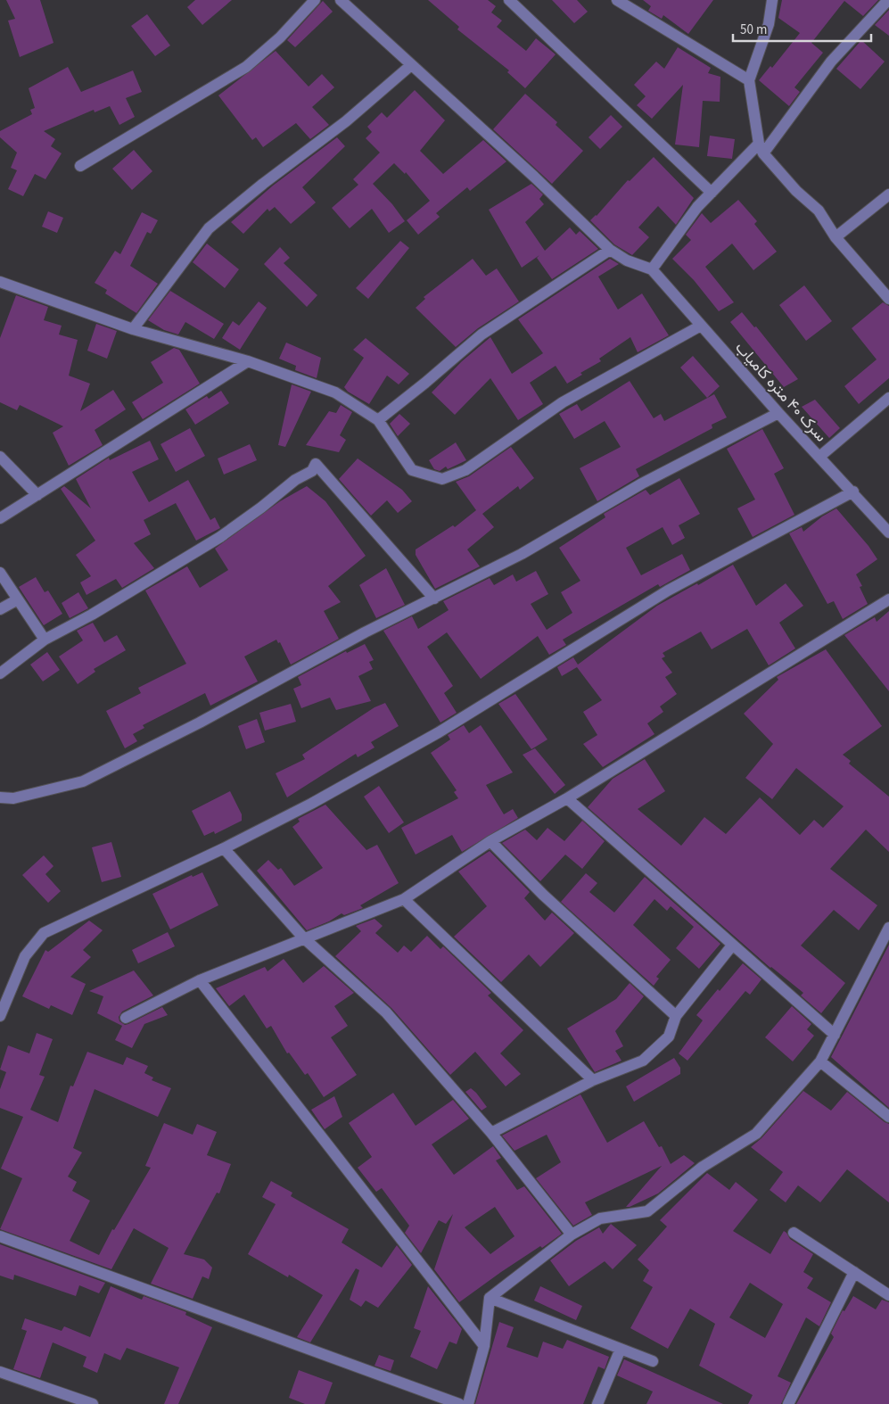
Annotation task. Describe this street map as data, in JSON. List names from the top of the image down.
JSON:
{
  "streets": {
    "street": ["سرک ۴۰ متره کامیاب"]
  },
  "scale_bar": "50 m"
}
